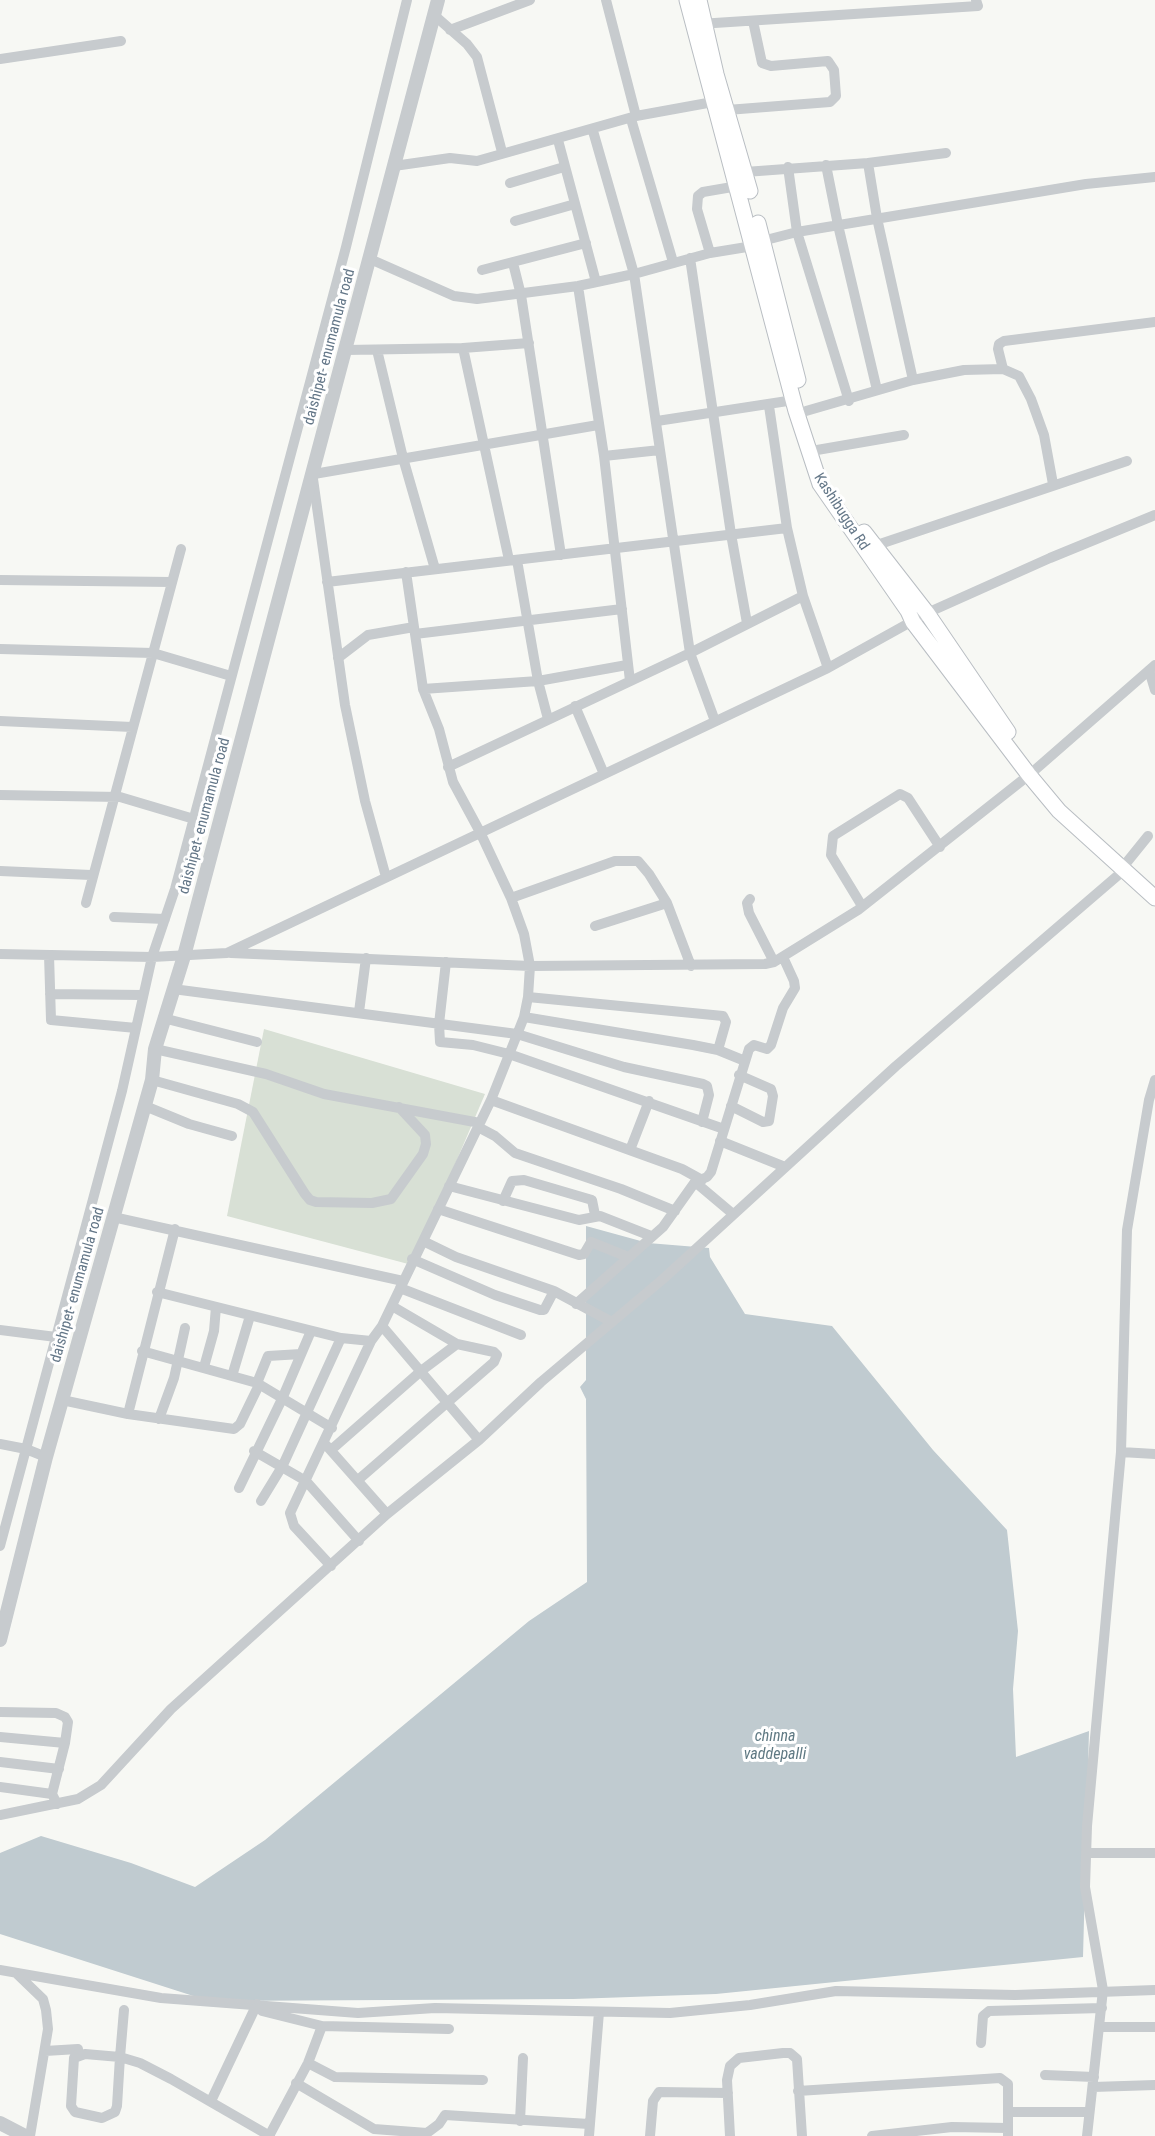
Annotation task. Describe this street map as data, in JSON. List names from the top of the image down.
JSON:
{
  "streets": {
    "main road": ["Kashibugga Rd"],
    "street": ["daishipet- enumamula road"]
  },
  "water": ["chinna vaddepalli"]
}
